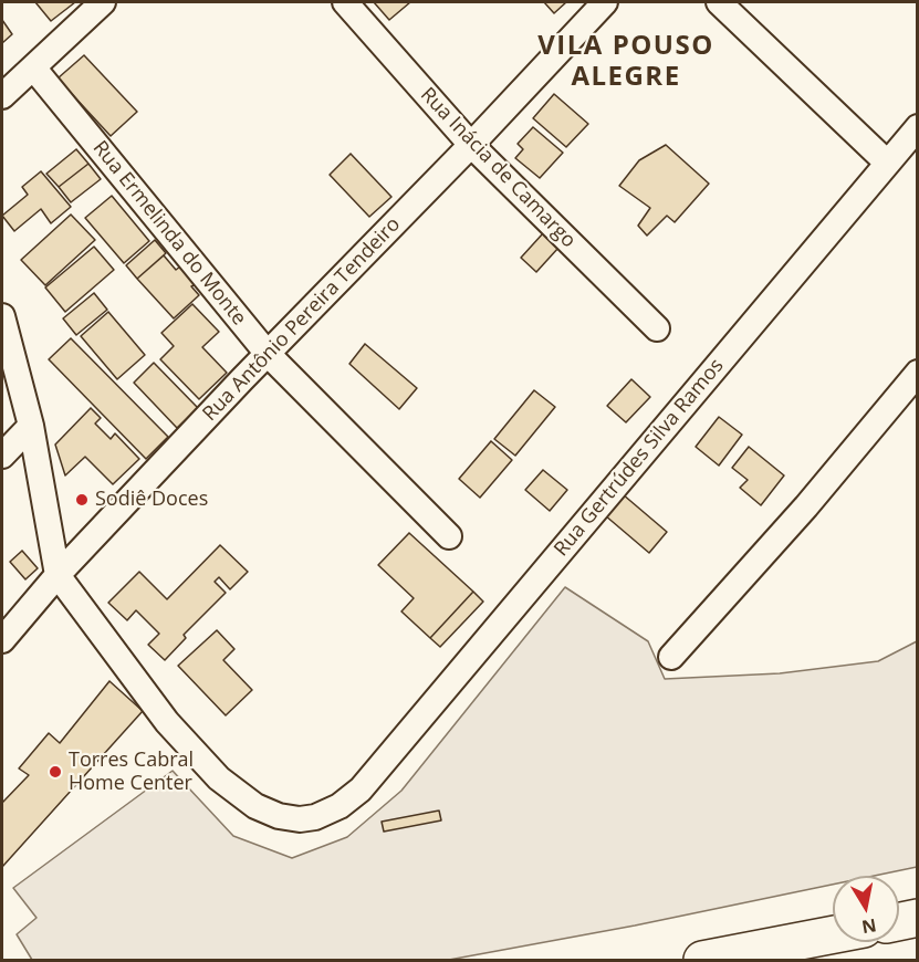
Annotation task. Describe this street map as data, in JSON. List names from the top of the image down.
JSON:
{
  "streets": {
    "street": [
      "Rua Inácia de Camargo",
      "Rua Ermelinda do Monte",
      "Rua Antônio Pereira Tendeiro",
      "Rua Gertrúdes Silva Ramos"
    ]
  },
  "crossings": [
    ["Rua Inácia de Camargo", "Rua Antônio Pereira Tendeiro"],
    ["Rua Ermelinda do Monte", "Rua Antônio Pereira Tendeiro"],
    ["Rua Antônio Pereira Tendeiro", "Rua Gertrúdes Silva Ramos"]
  ],
  "districts": ["VILA POUSO ALEGRE"],
  "places": ["Sodiê Doces", "Torres Cabral Home Center"],
  "north": "bottom"
}
